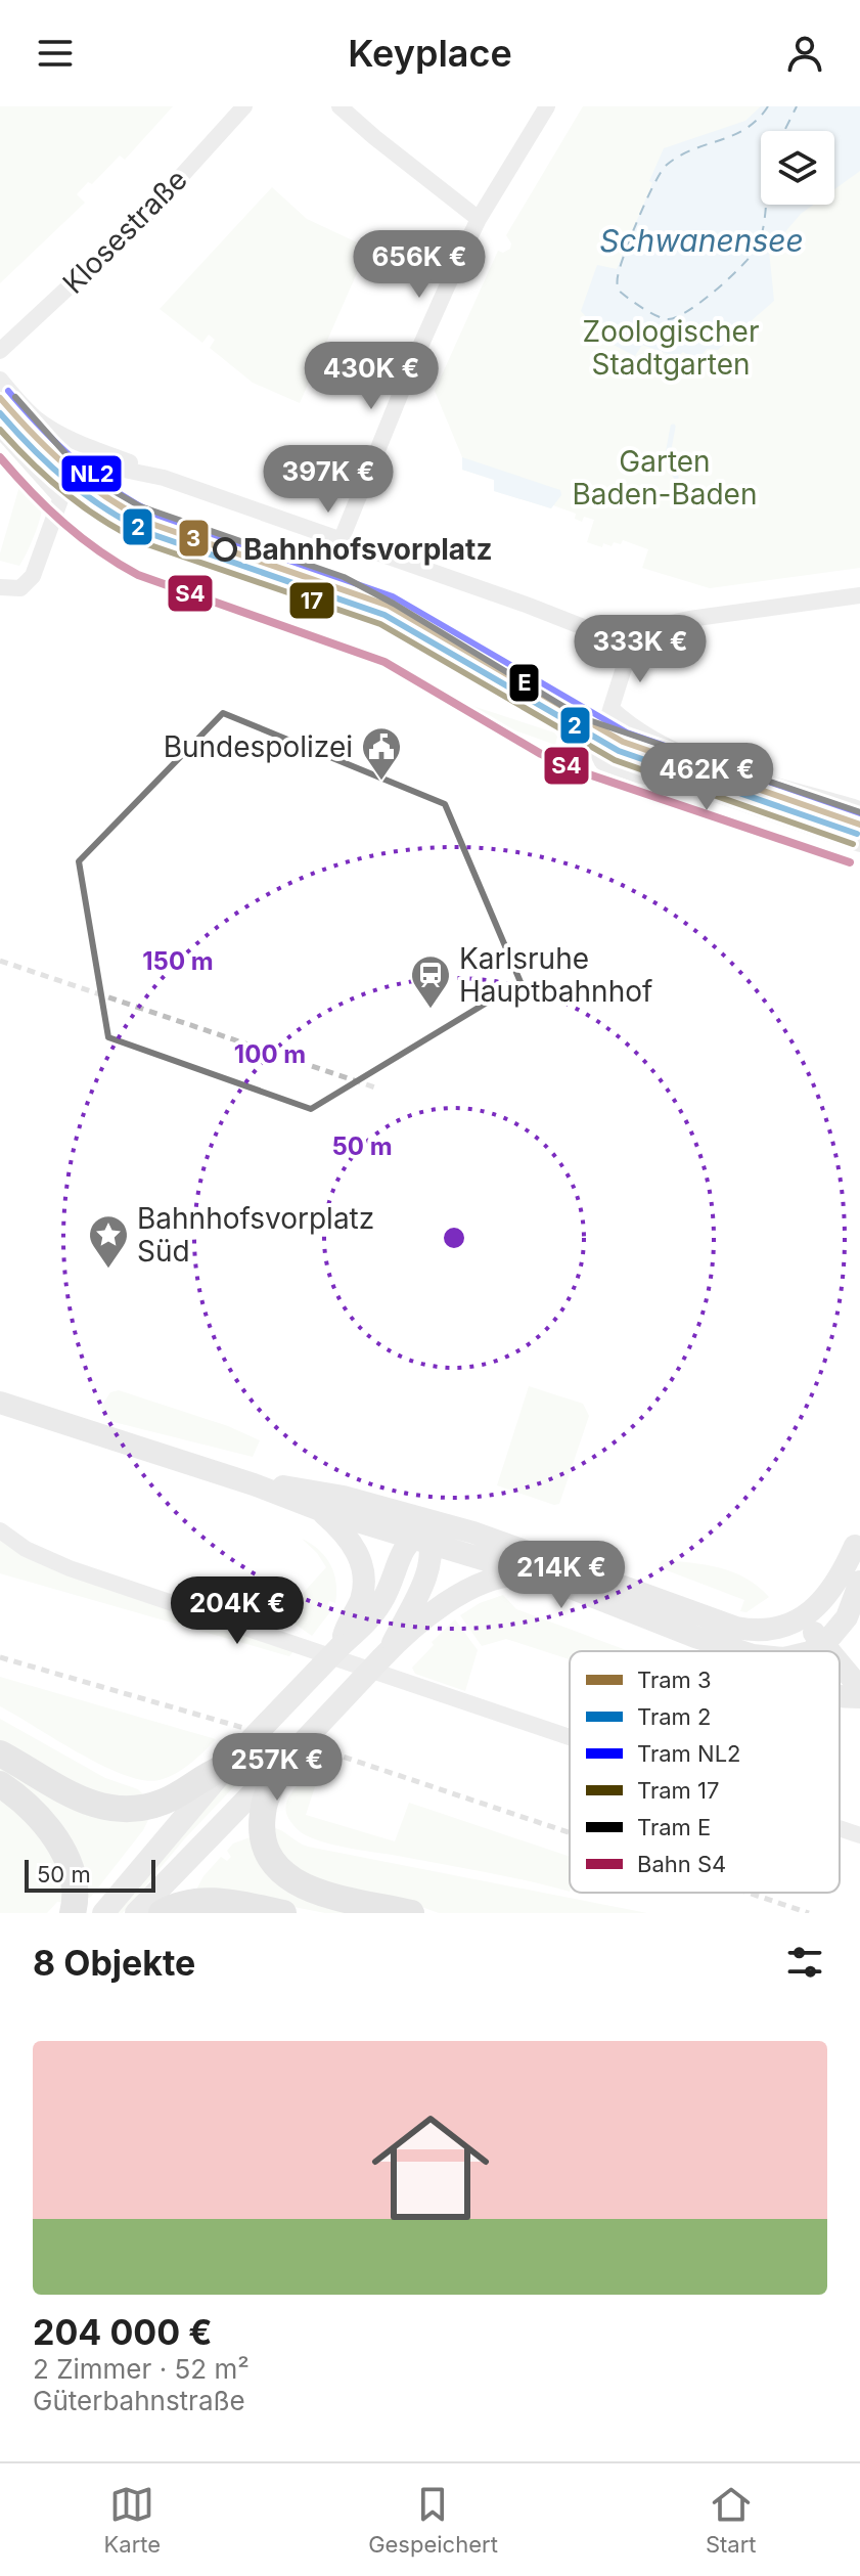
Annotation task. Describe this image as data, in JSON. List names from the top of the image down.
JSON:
{
  "streets": {
    "street": ["Klosestraße"]
  },
  "water": ["Schwanensee"],
  "parks": ["Zoologischer Stadtgarten", "Garten Baden-Baden"],
  "places": {
    "other": ["Bahnhofsvorplatz"],
    "public building": ["Bundespolizei"],
    "station": ["Karlsruhe Hauptbahnhof"],
    "place": ["Bahnhofsvorplatz Süd"]
  },
  "lines": [
    "tram line NL2",
    "tram line E",
    "tram line 3",
    "tram line 2",
    "tram line 17",
    "rail line S4"
  ],
  "legend": [
    "Tram 3",
    "Tram 2",
    "Tram NL2",
    "Tram 17",
    "Tram E",
    "Bahn S4"
  ],
  "scale_bar": "50 m",
  "page": {
    "header": "Keyplace",
    "price": [
      "656K €",
      "430K €",
      "397K €",
      "333K €",
      "462K €",
      "214K €",
      "204K €",
      "257K €"
    ],
    "scale": "50 m",
    "heading": "8 Objekte",
    "list": [
      {
        "name": "204 000 €",
        "note": "2 Zimmer · 52 m² · Güterbahnstraße"
      }
    ],
    "tabs": ["Karte", "Gespeichert", "Start"]
  },
  "rings": ["150 m", "100 m", "50 m"]
}
